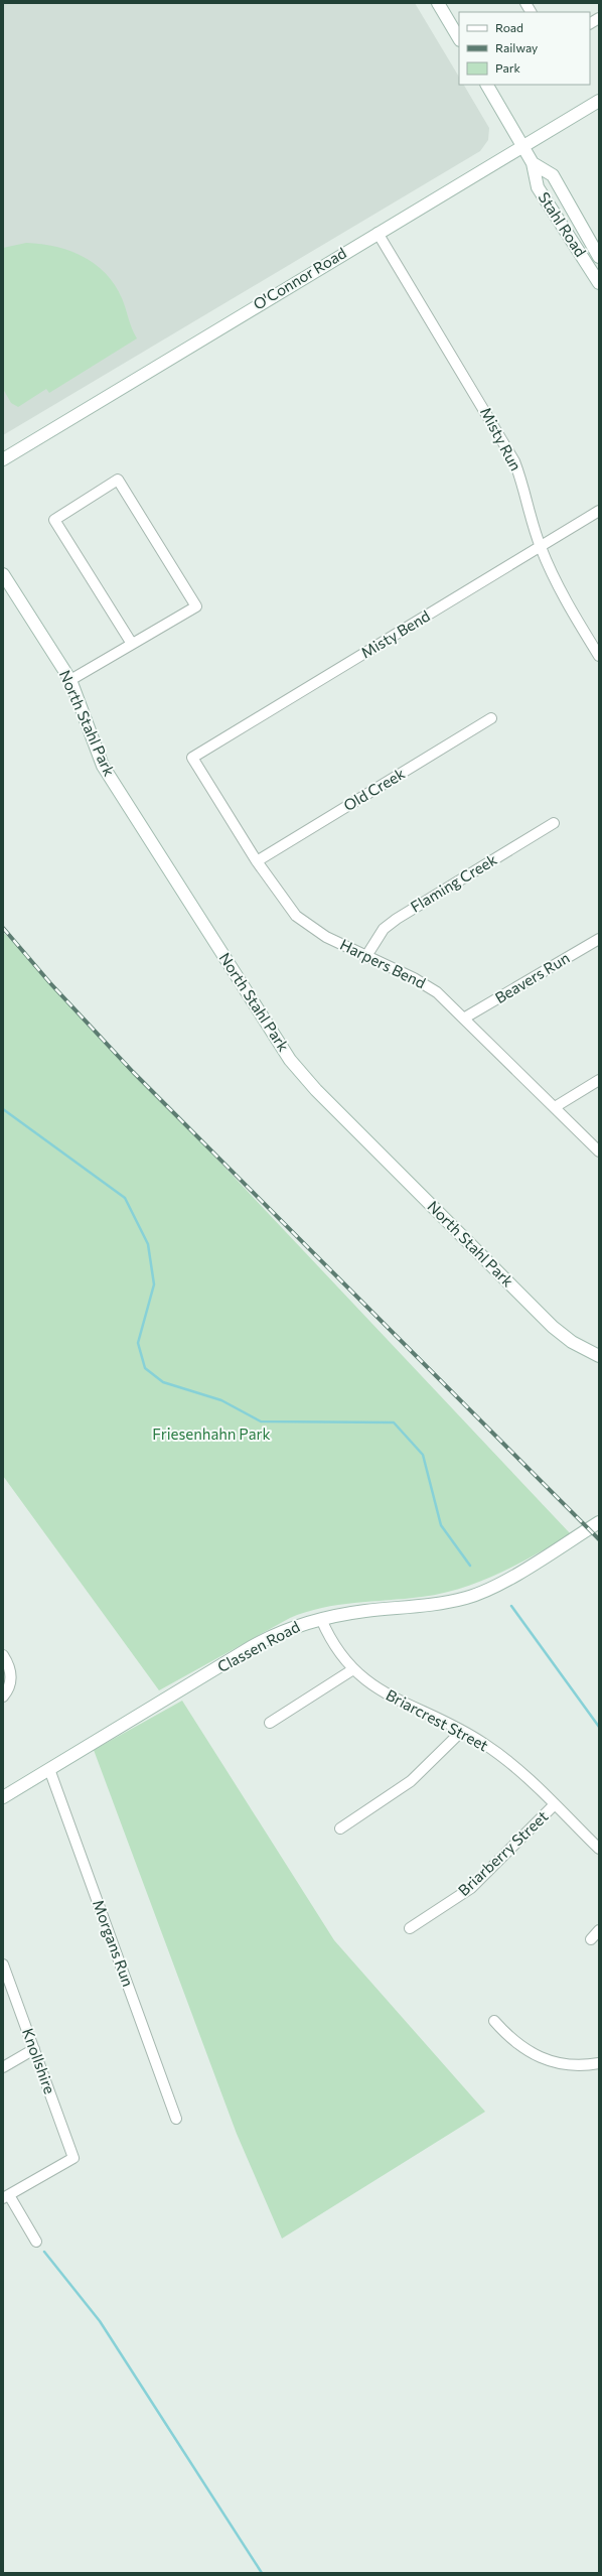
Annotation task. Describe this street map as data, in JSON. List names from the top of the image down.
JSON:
{
  "streets": {
    "street": [
      "Stahl Road",
      "O'Connor Road",
      "Misty Run",
      "Misty Bend",
      "North Stahl Park",
      "Old Creek",
      "Flaming Creek",
      "Harpers Bend",
      "Beavers Run",
      "Classen Road",
      "Briarcrest Street",
      "Briarberry Street",
      "Morgans Run",
      "Knollshire"
    ]
  },
  "crossings": [
    ["Stahl Road", "O'Connor Road"],
    ["O'Connor Road", "Misty Run"],
    ["Misty Run", "Misty Bend"],
    ["Misty Bend", "Harpers Bend"],
    ["Old Creek", "Harpers Bend"],
    ["Flaming Creek", "Harpers Bend"],
    ["Harpers Bend", "Beavers Run"],
    ["Classen Road", "Briarcrest Street"],
    ["Classen Road", "Morgans Run"],
    ["Briarcrest Street", "Briarberry Street"]
  ],
  "parks": ["Friesenhahn Park"],
  "legend": ["Road", "Railway", "Park"]
}
